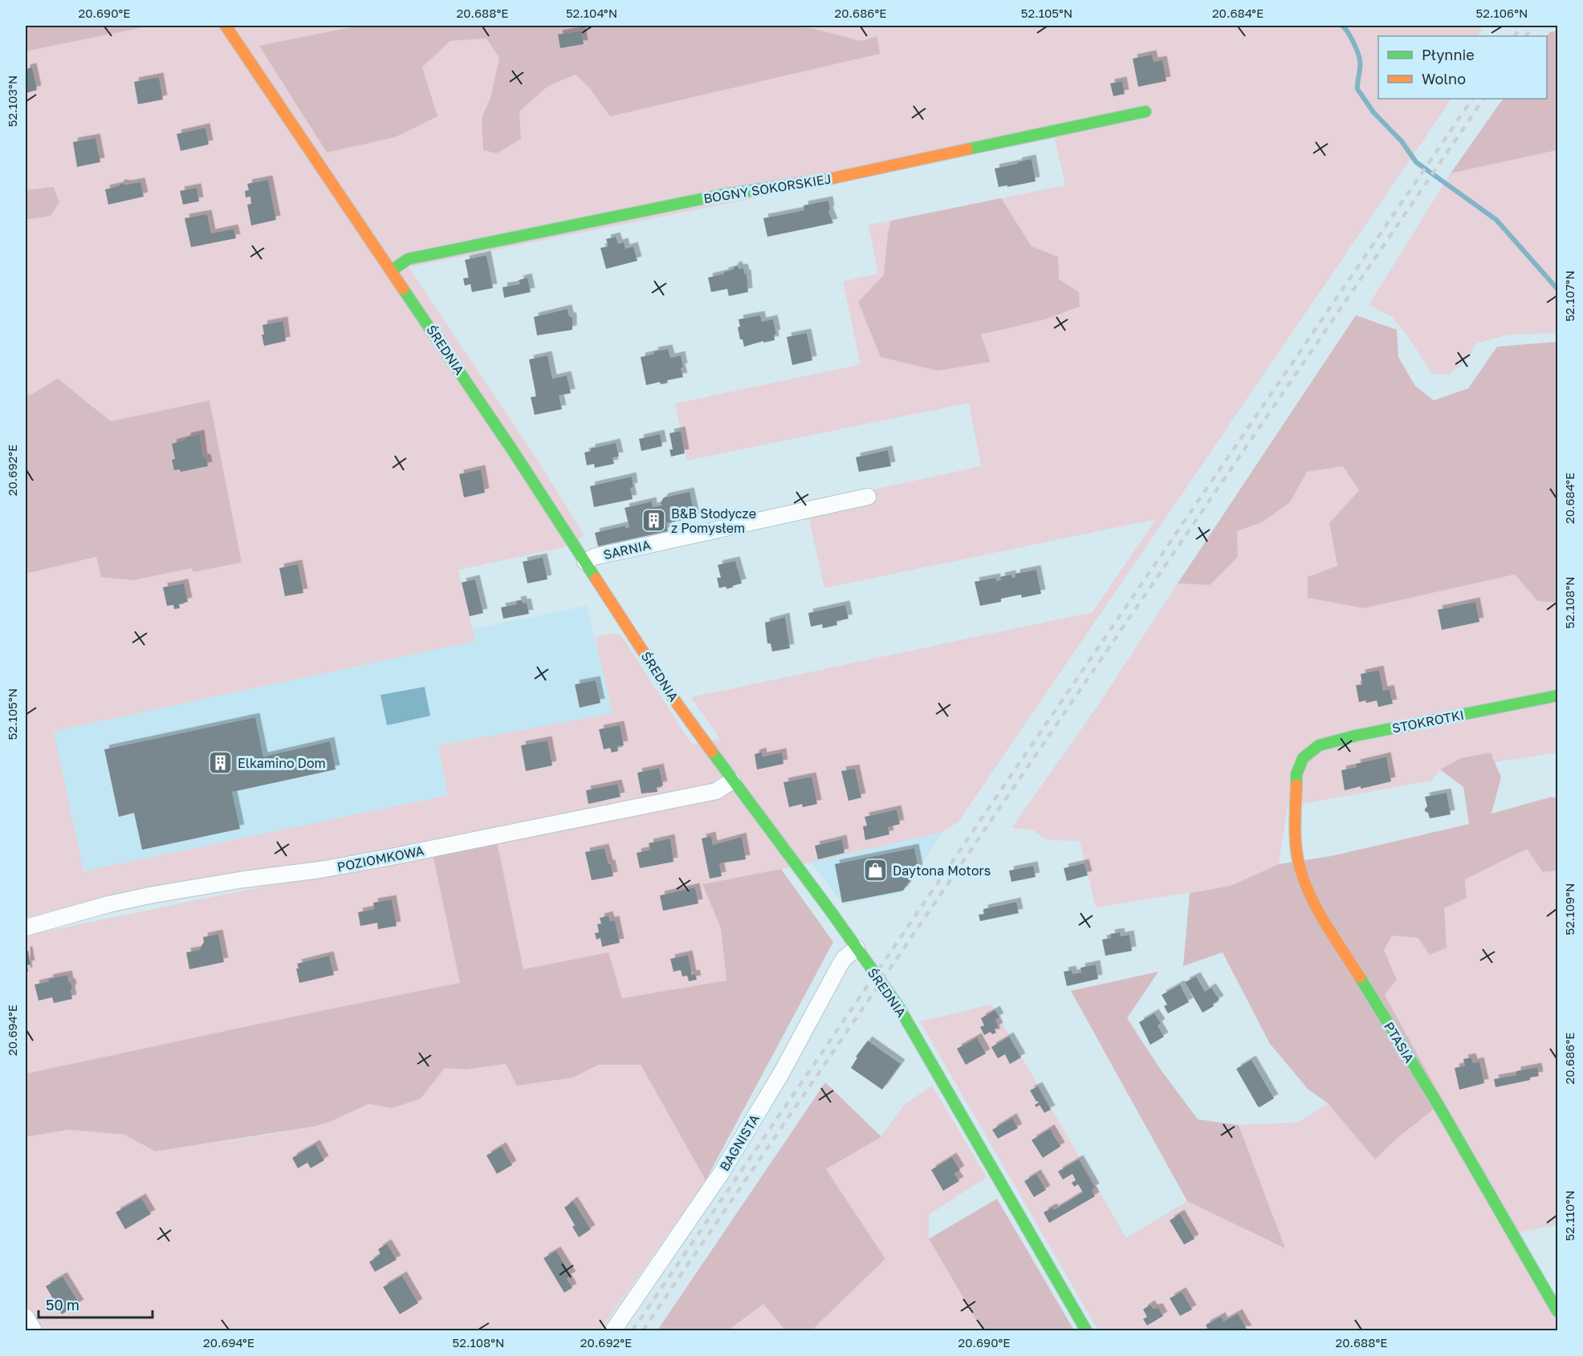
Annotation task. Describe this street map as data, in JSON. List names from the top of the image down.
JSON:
{
  "streets": {
    "street": [
      "BOGNY SOKORSKIEJ",
      "ŚREDNIA",
      "SARNIA",
      "STOKROTKI",
      "POZIOMKOWA",
      "PTASIA",
      "BAGNISTA"
    ]
  },
  "crossings": [
    ["BOGNY SOKORSKIEJ", "ŚREDNIA"],
    ["ŚREDNIA", "SARNIA"],
    ["ŚREDNIA", "POZIOMKOWA"],
    ["ŚREDNIA", "BAGNISTA"],
    ["STOKROTKI", "PTASIA"]
  ],
  "places": {
    "building": ["B&B Słodycze z Pomysłem", "Elkamino Dom"],
    "shop": ["Daytona Motors"]
  },
  "legend": ["Płynnie", "Wolno"],
  "scale_bar": "50 m",
  "coordinates": [
    "20.690°E",
    "20.688°E",
    "52.104°N",
    "20.686°E",
    "52.105°N",
    "20.684°E",
    "52.106°N",
    "52.103°N",
    "52.107°N",
    "20.692°E",
    "52.108°N",
    "52.109°N",
    "20.694°E",
    "52.110°N"
  ]
}
